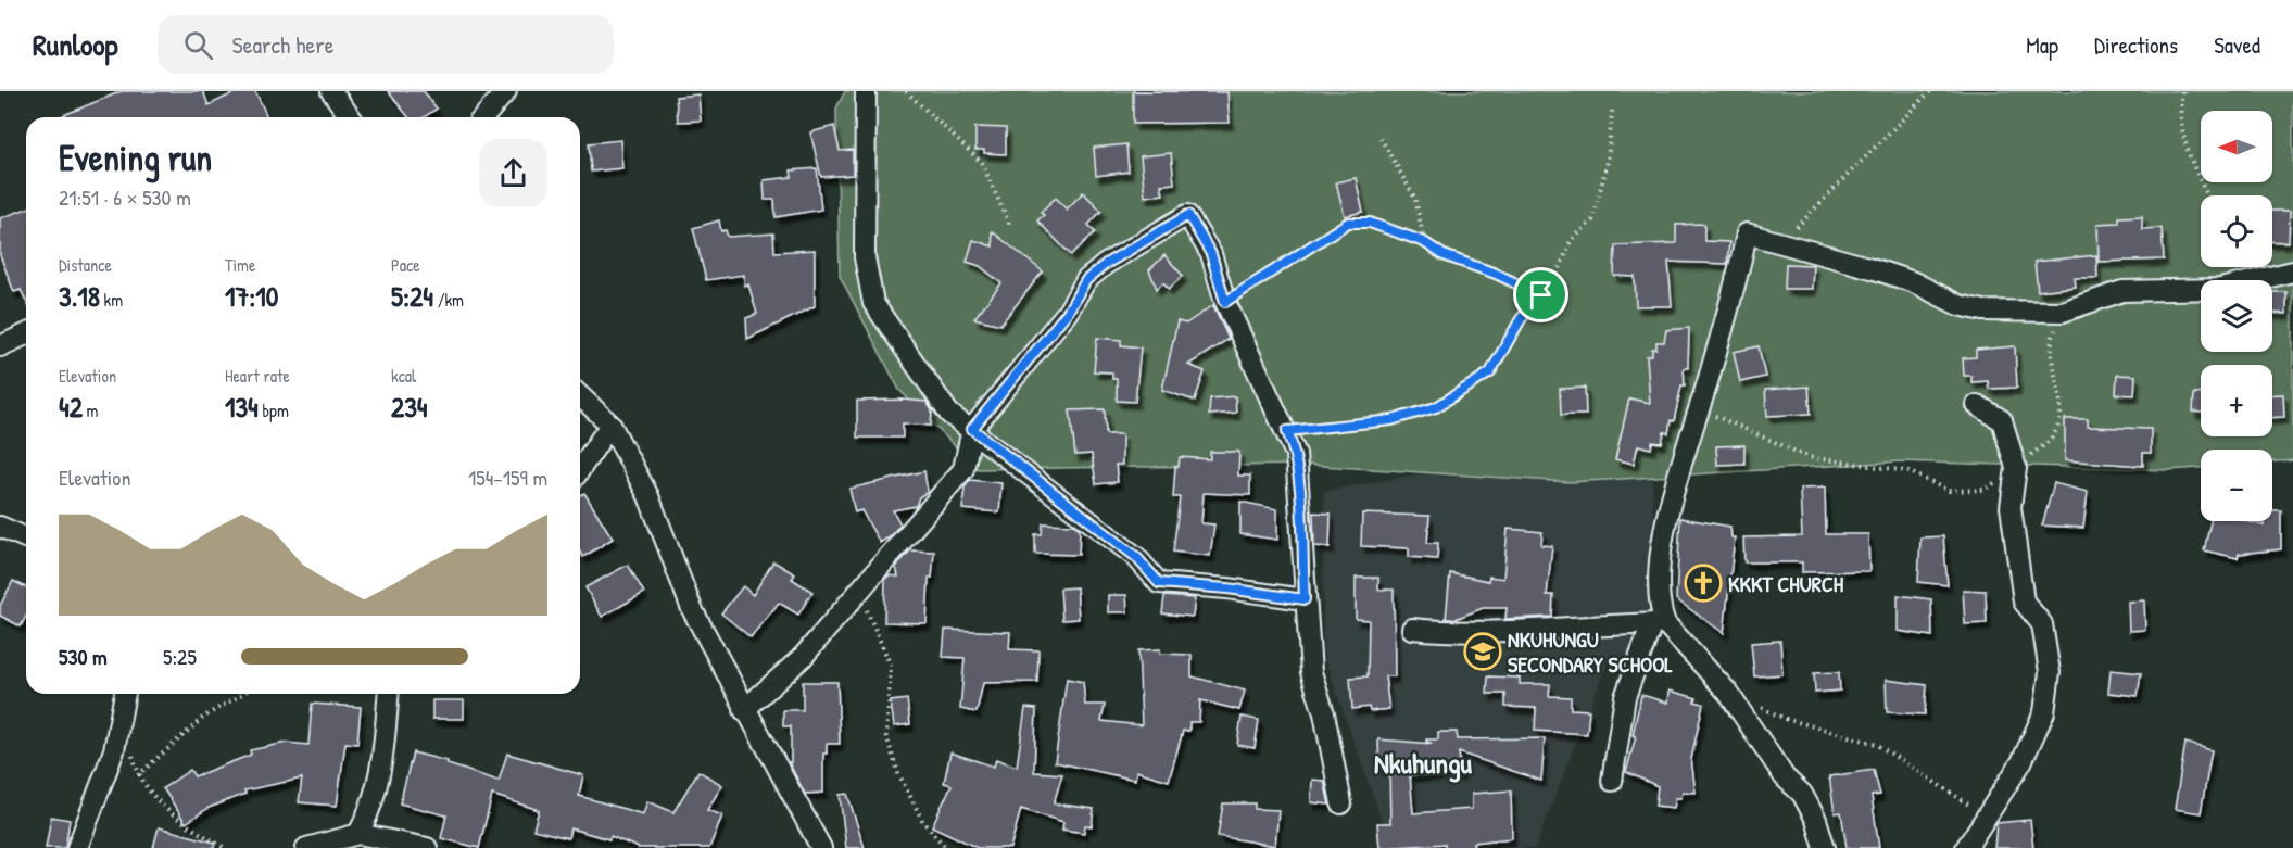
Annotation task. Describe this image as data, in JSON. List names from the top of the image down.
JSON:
{
  "districts": ["Nkuhungu"],
  "places": {
    "church": ["KKKT CHURCH"],
    "school or university": ["NKUHUNGU SECONDARY SCHOOL"]
  },
  "north": "left",
  "page": {
    "header": "Runloop",
    "search": "Search here",
    "nav": ["Map", "Directions", "Saved"],
    "map_buttons": ["+", "−"],
    "heading": ["Evening run", "21:51 · 6 × 530 m"],
    "stats": [
      ["Distance", "3.18 km"],
      ["Time", "17:10"],
      ["Pace", "5:24 /km"],
      ["Elevation", "42 m"],
      ["Heart rate", "134 bpm"],
      ["kcal", "234"]
    ],
    "chart": ["Elevation", "154–159 m"],
    "list": [
      {
        "name": "530 m",
        "note": "5:25"
      }
    ]
  }
}
